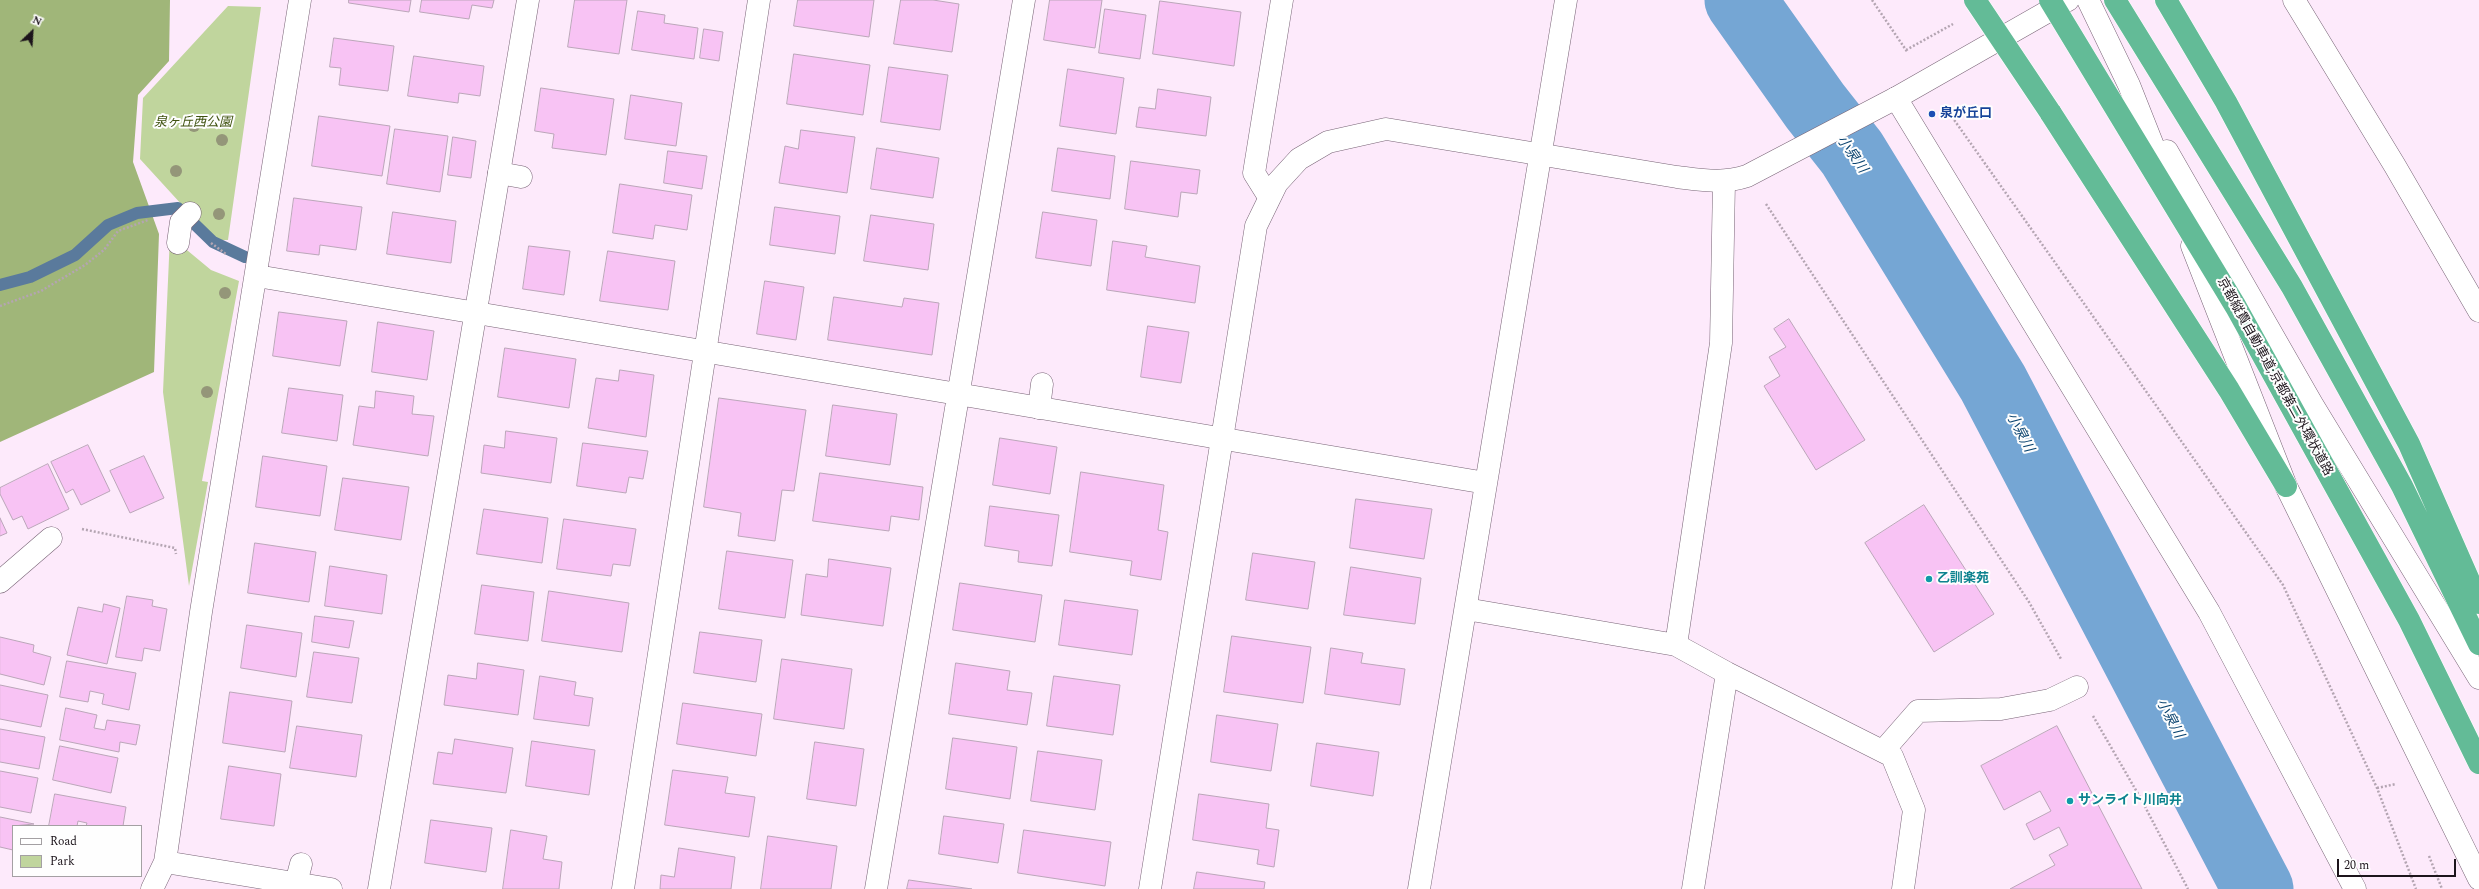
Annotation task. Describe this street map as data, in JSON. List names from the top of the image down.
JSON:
{
  "streets": {
    "highway": ["京都縦貫自動車道;京都第二外環状道路"]
  },
  "water": ["小泉川"],
  "parks": ["泉ヶ丘西公園"],
  "places": ["泉が丘口", "乙訓楽苑", "サンライト川向井"],
  "legend": ["Road", "Park"],
  "scale_bar": "20 m",
  "north": "top right"
}
